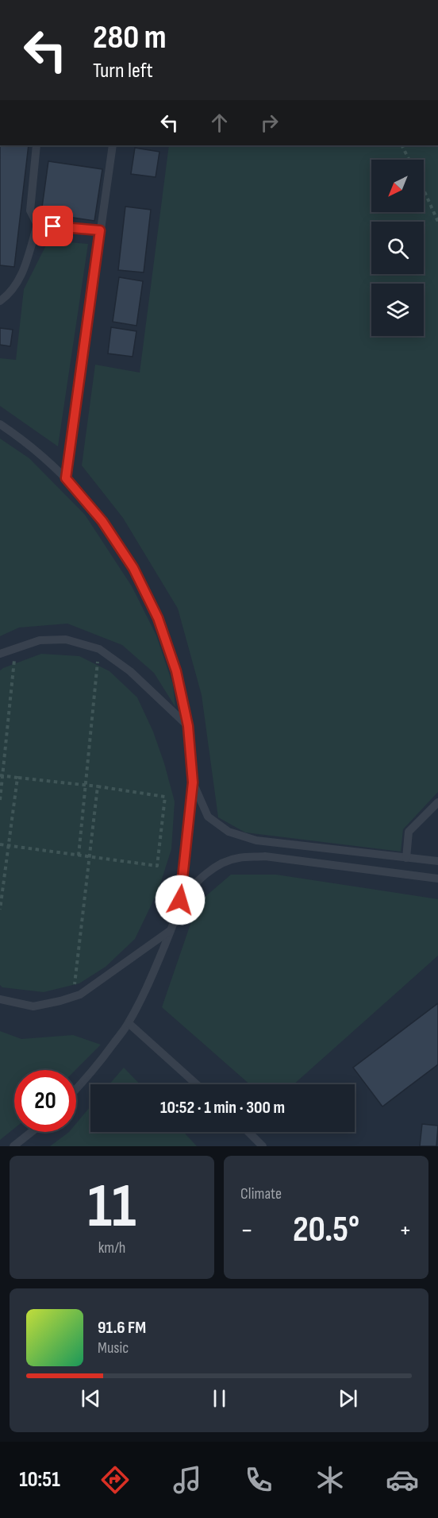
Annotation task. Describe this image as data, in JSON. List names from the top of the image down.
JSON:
{
  "north": "bottom left",
  "page": {
    "turn": ["280 m", "Turn left"],
    "limit": "20",
    "trip": "10:52 · 1 min · 300 m",
    "tile": [
      ["11", "km/h"],
      "Climate"
    ],
    "heat": ["−", "20.5°", "+"],
    "song": ["91.6 FM", "Music"],
    "tabs": "10:51"
  }
}
